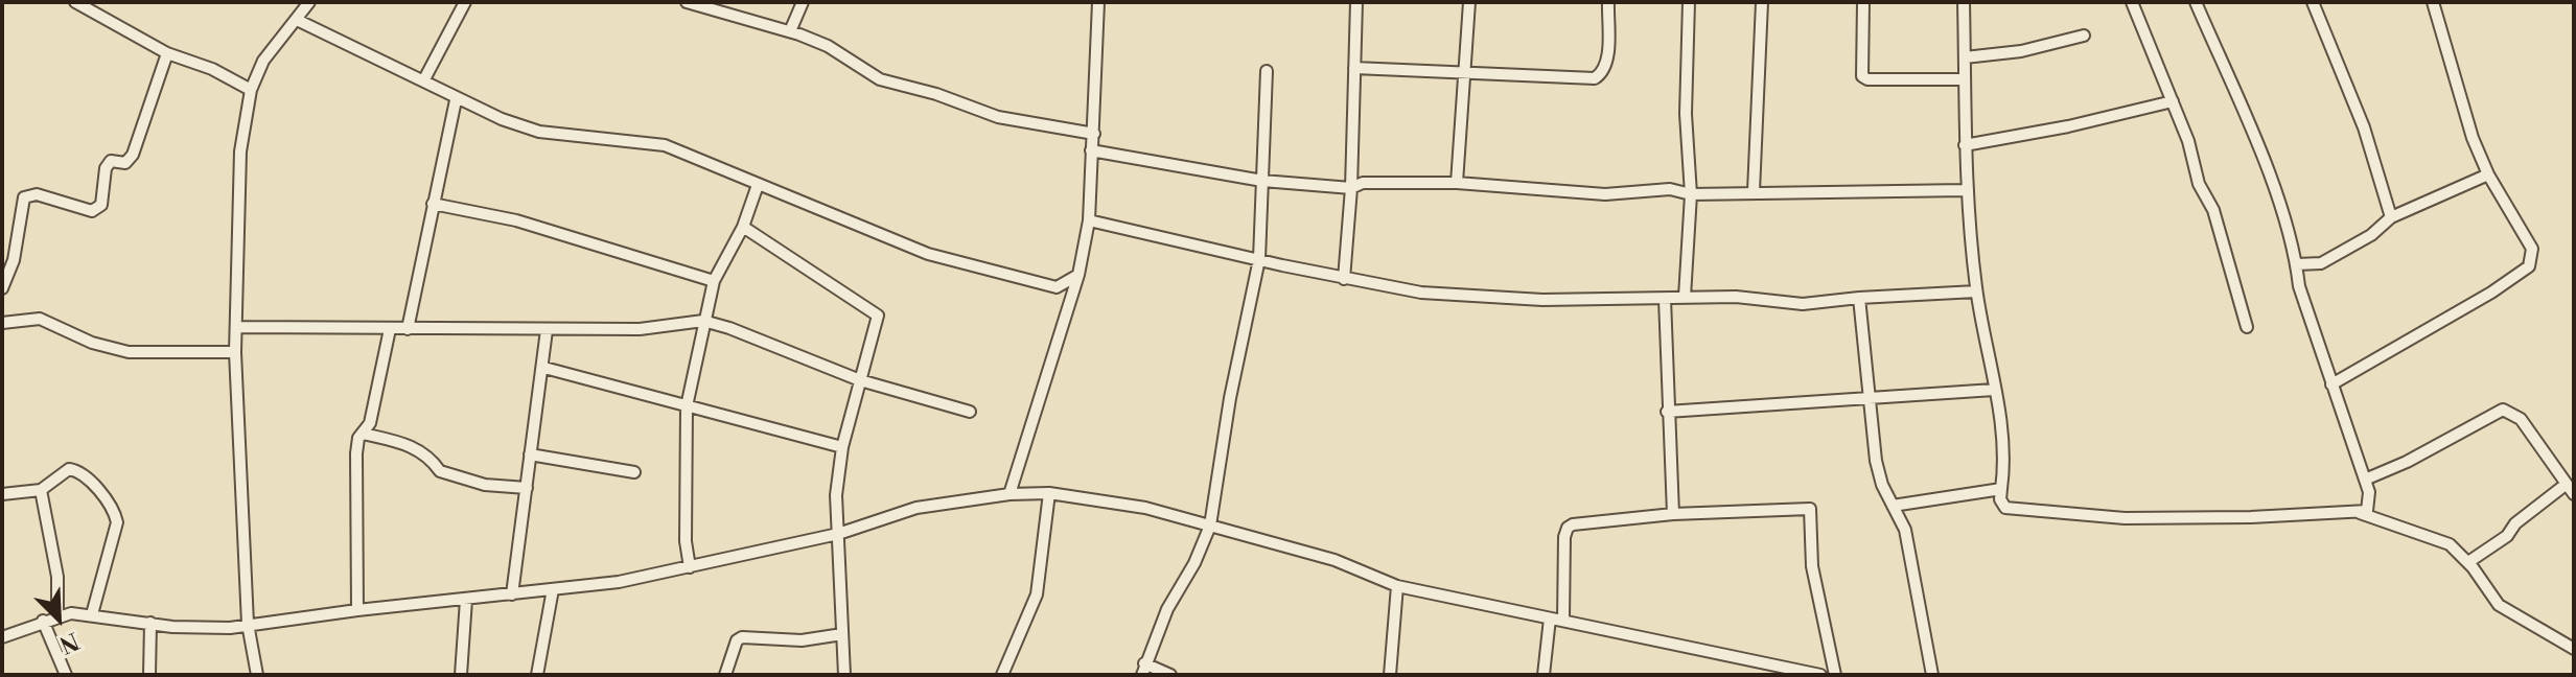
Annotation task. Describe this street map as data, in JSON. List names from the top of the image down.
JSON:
{
  "north": "bottom right"
}
